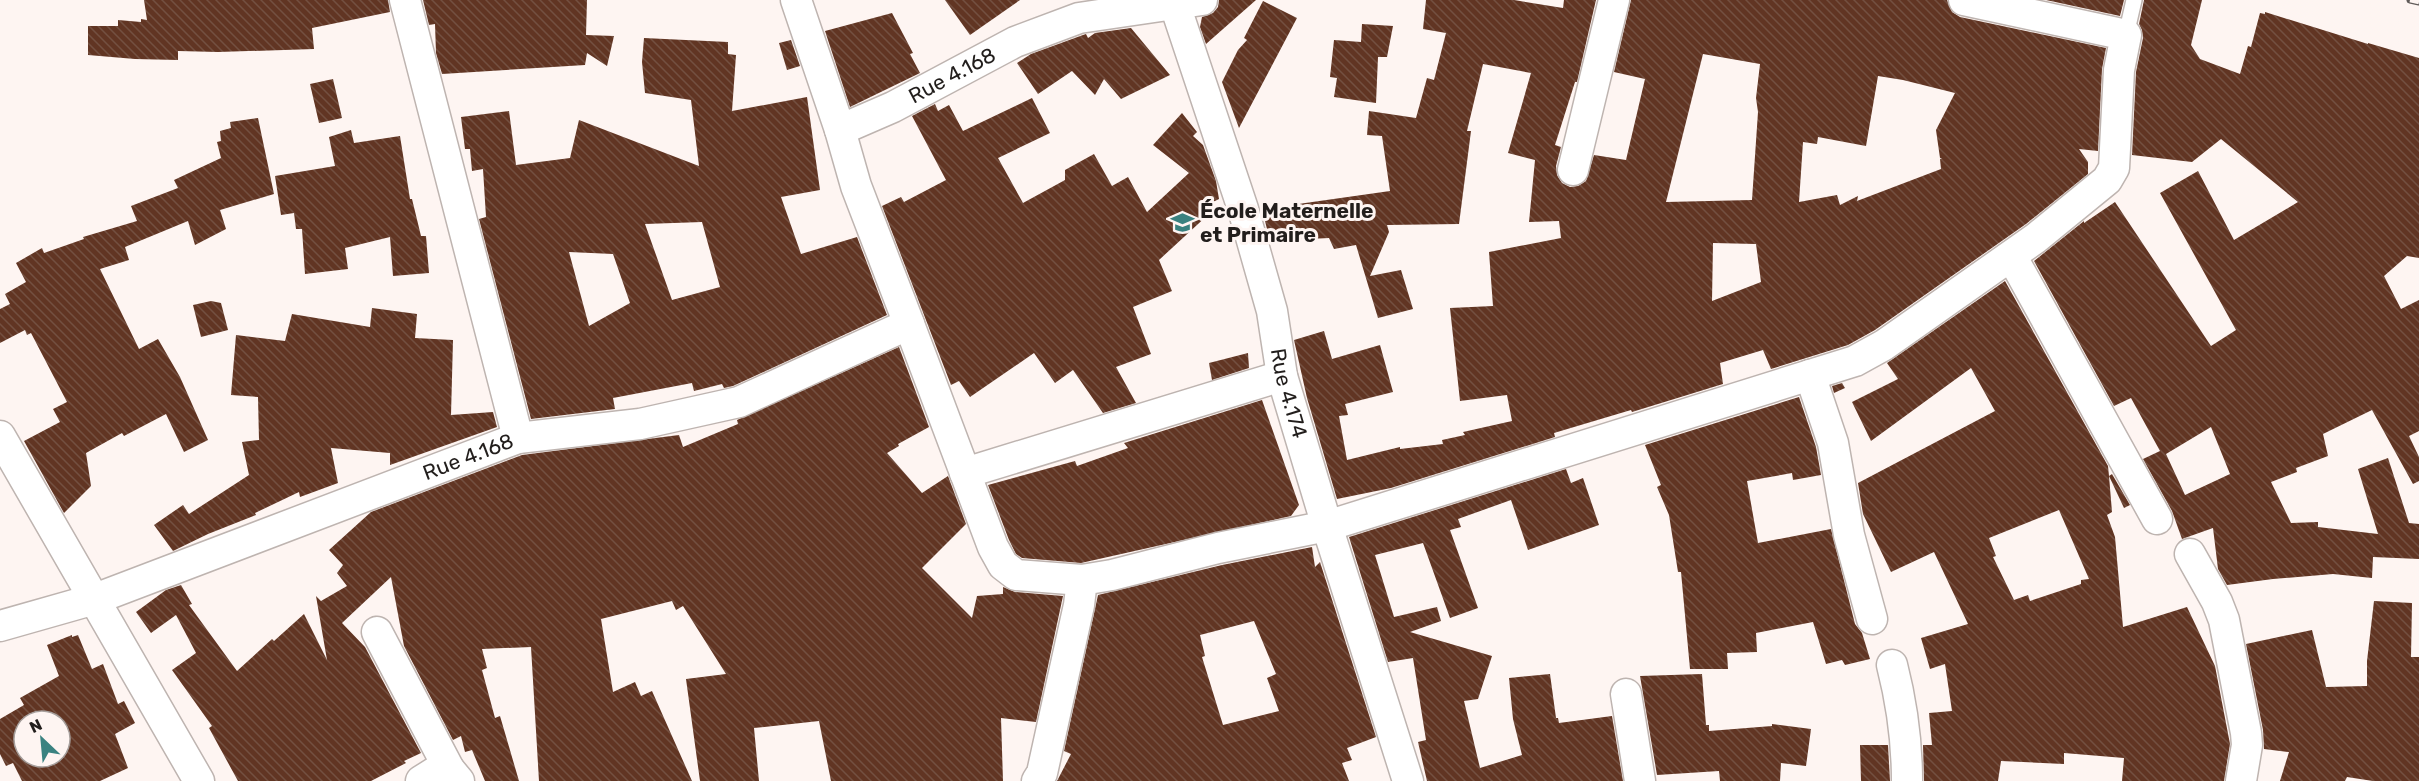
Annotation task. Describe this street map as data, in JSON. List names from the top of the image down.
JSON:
{
  "streets": {
    "street": ["Rue 4.168", "Rue 4.174"]
  },
  "crossings": [
    ["Rue 4.168", "Rue 4.174"]
  ],
  "places": {
    "school or university": ["École Maternelle et Primaire"]
  },
  "north": "top left"
}
